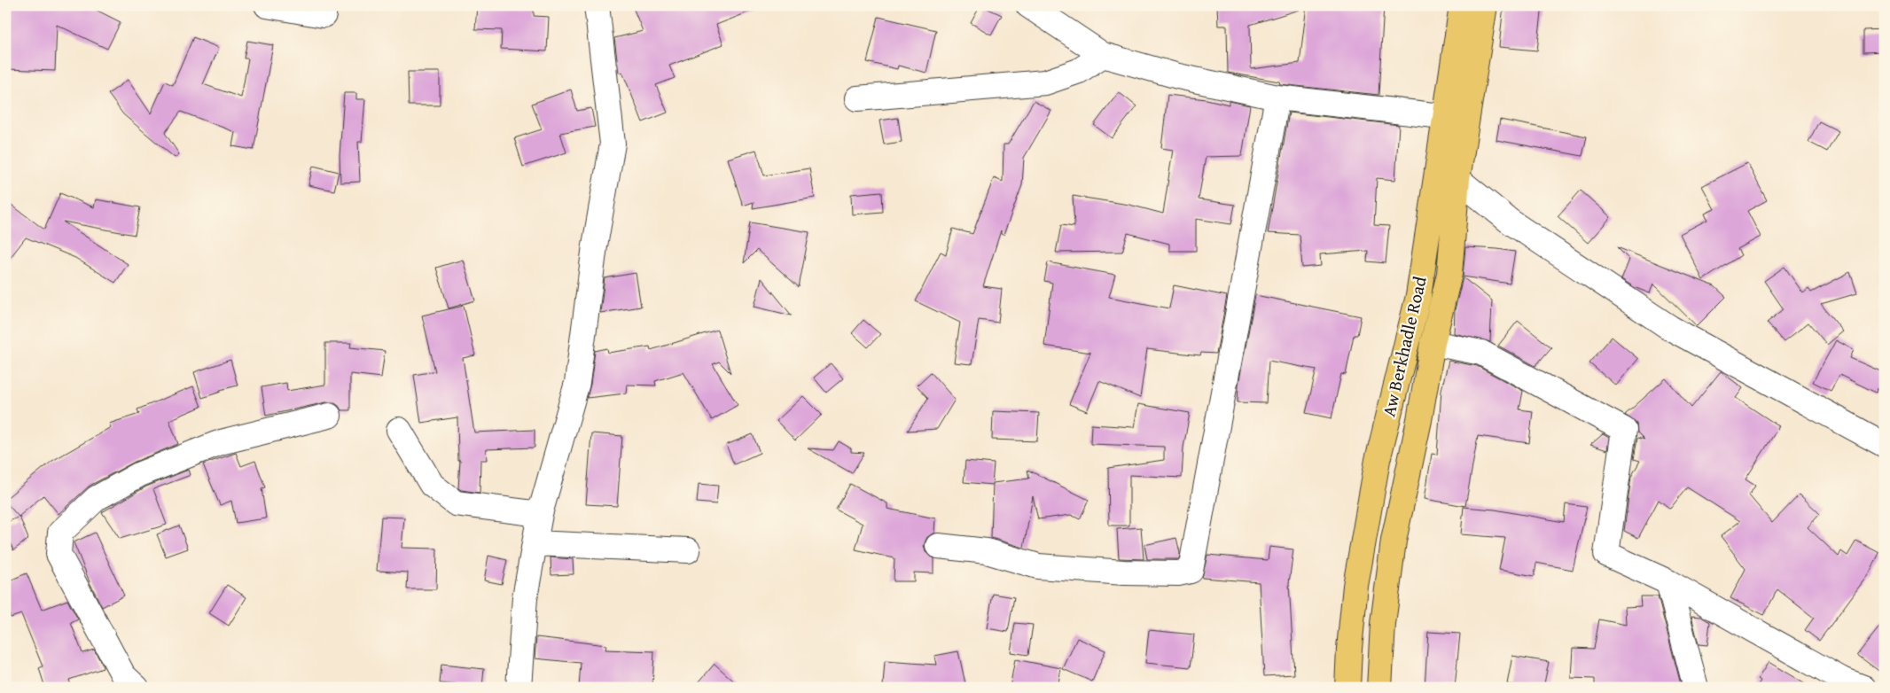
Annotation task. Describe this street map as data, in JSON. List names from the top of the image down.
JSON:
{
  "streets": {
    "main road": ["Aw Berkhadle Road"]
  }
}
